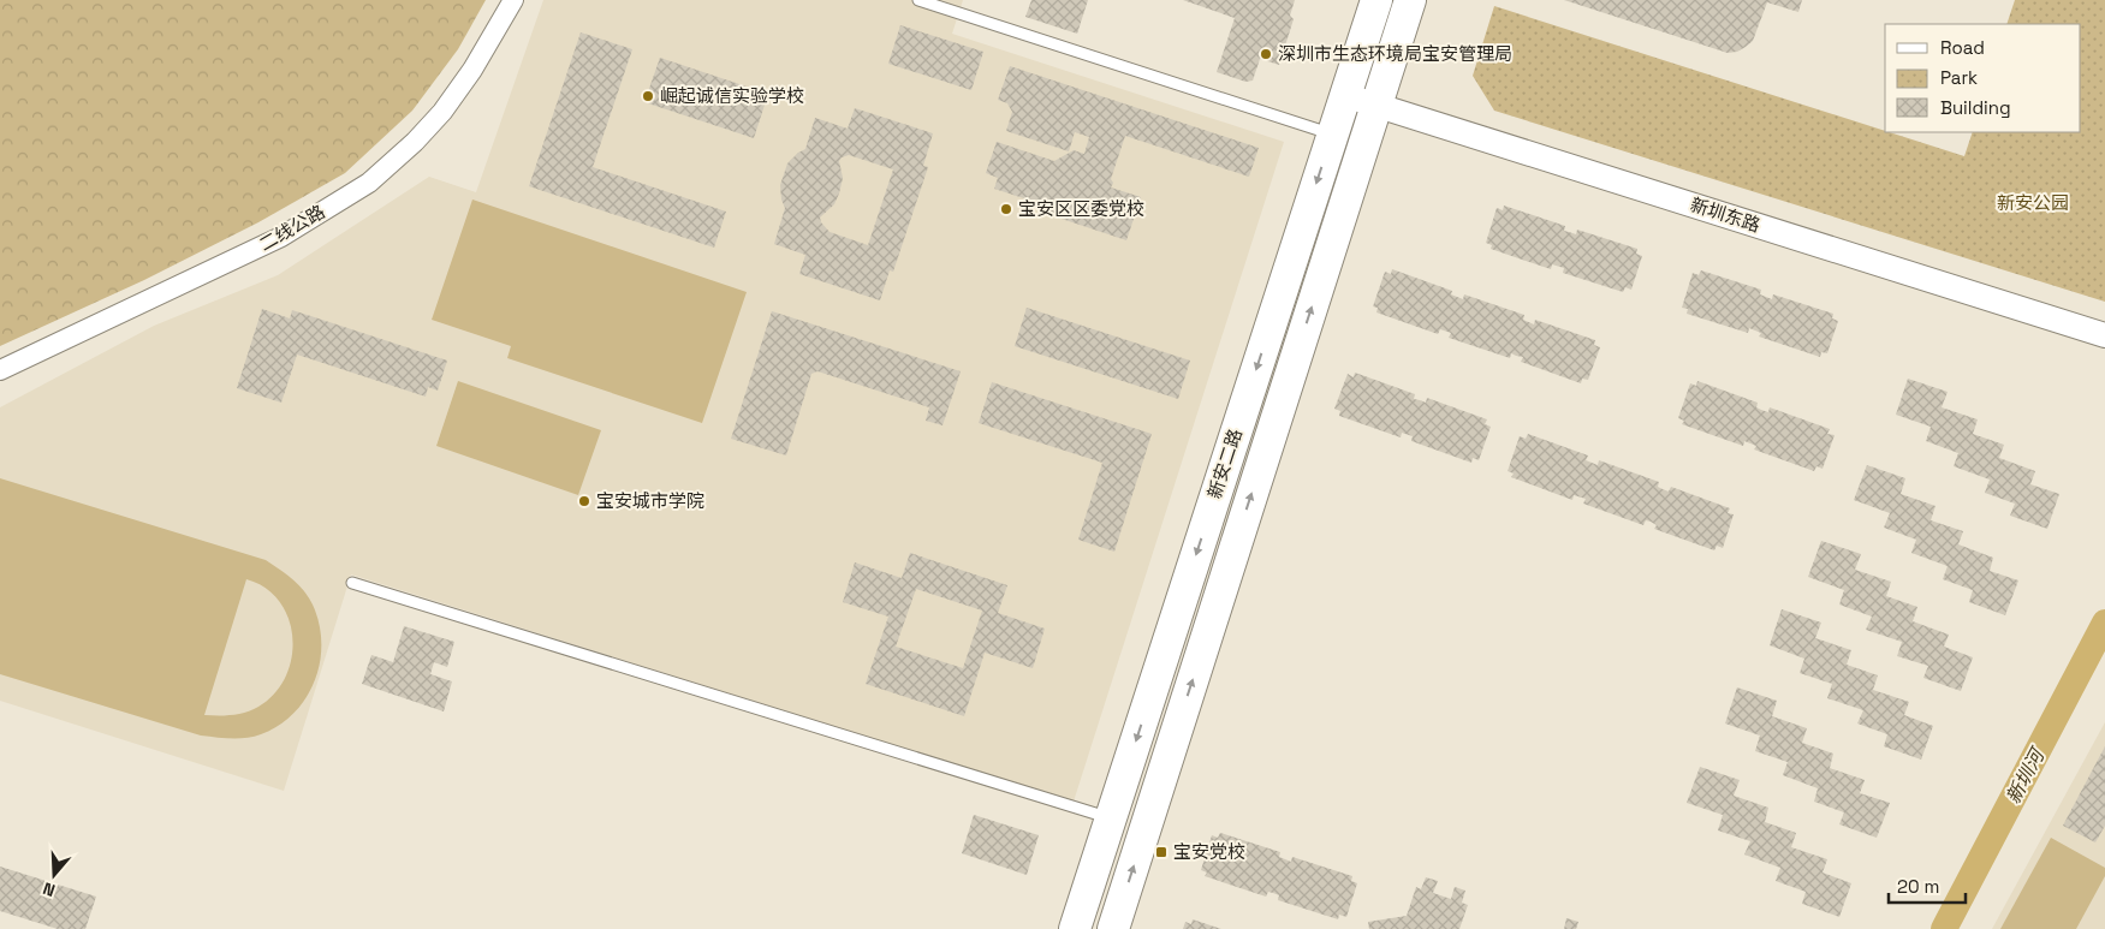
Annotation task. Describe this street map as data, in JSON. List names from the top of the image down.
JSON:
{
  "streets": {
    "main road": ["新安二路"],
    "street": ["新圳东路", "二线公路"]
  },
  "crossings": [
    ["新圳东路", "新安二路"]
  ],
  "water": ["新圳河"],
  "parks": ["新安公园"],
  "places": {
    "other": [
      "深圳市生态环境局宝安管理局",
      "崛起诚信实验学校",
      "宝安区区委党校",
      "宝安城市学院"
    ],
    "transit": ["宝安党校"]
  },
  "legend": ["Road", "Park", "Building"],
  "scale_bar": "20 m",
  "north": "bottom"
}
